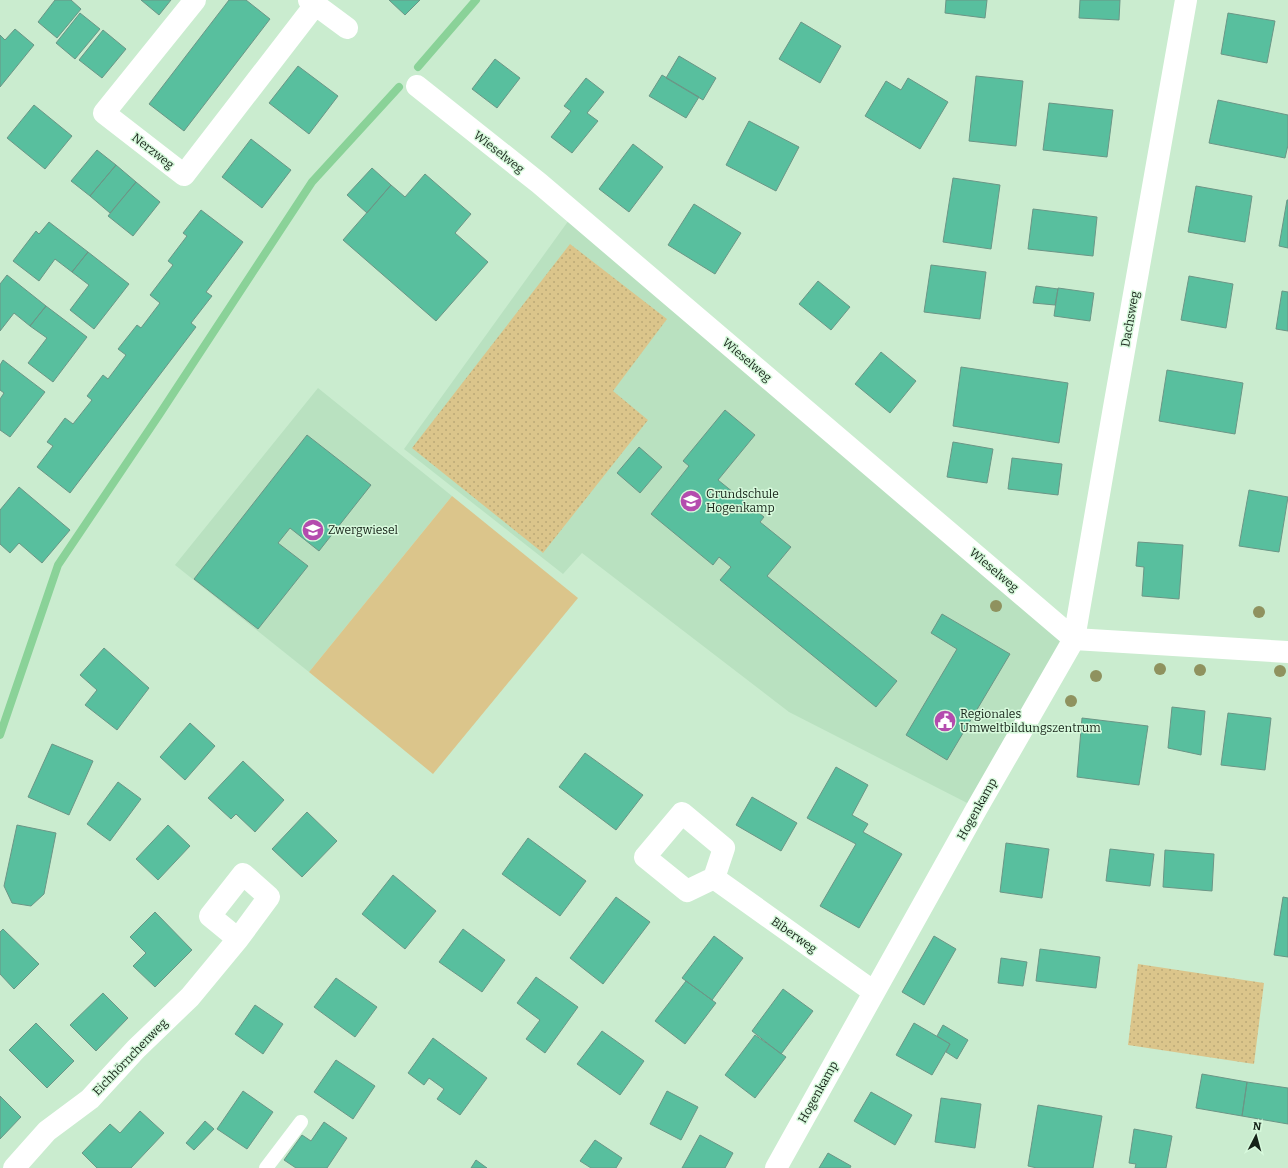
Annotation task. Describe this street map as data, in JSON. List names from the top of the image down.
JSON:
{
  "streets": {
    "street": [
      "Nerzweg",
      "Wieselweg",
      "Dachsweg",
      "Hogenkamp",
      "Biberweg",
      "Eichhörnchenweg"
    ]
  },
  "crossings": [
    ["Wieselweg", "Dachsweg"],
    ["Wieselweg", "Hogenkamp"],
    ["Dachsweg", "Hogenkamp"],
    ["Hogenkamp", "Biberweg"]
  ],
  "places": {
    "school or university": ["Grundschule Hogenkamp", "Zwergwiesel"],
    "public building": ["Regionales Umweltbildungszentrum"]
  },
  "north": "top"
}
